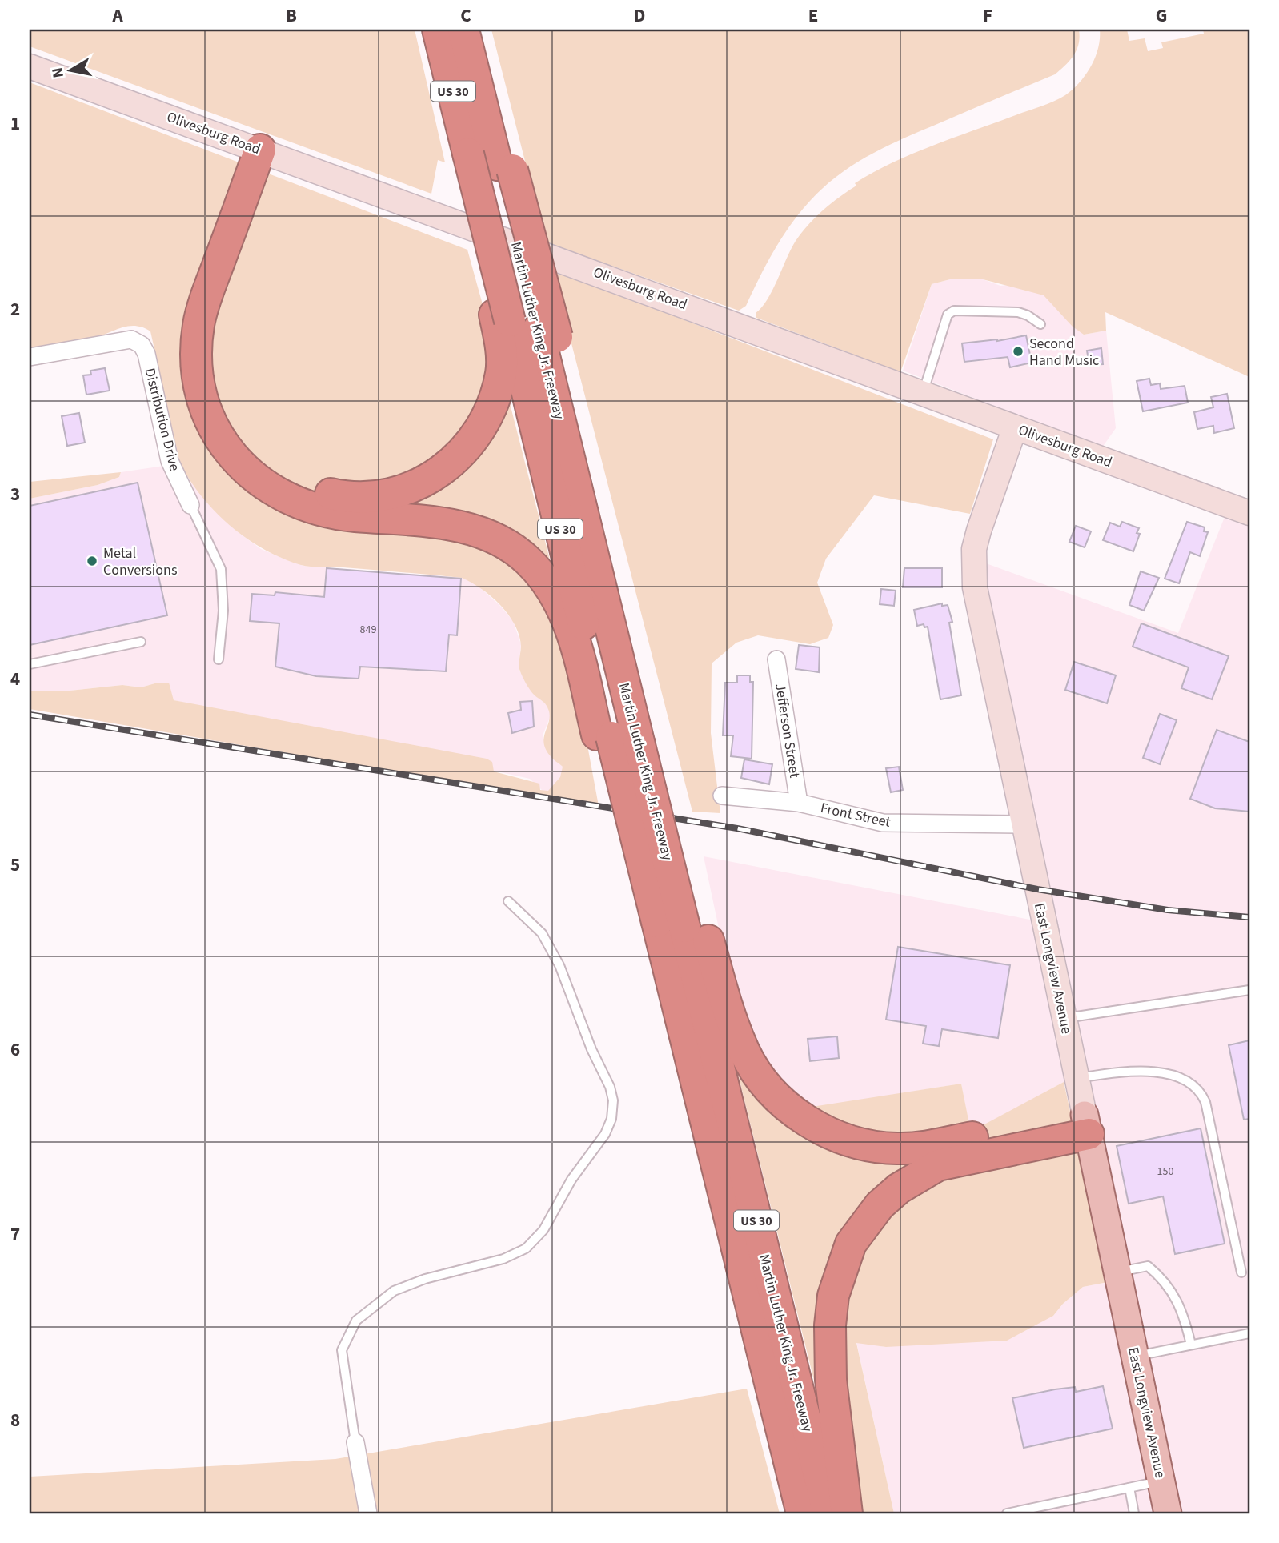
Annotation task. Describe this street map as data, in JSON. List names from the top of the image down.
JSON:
{
  "streets": {
    "highway": ["US 30", "Martin Luther King Jr. Freeway"],
    "main road": ["Olivesburg Road", "East Longview Avenue"],
    "street": ["Distribution Drive", "Jefferson Street", "Front Street"]
  },
  "crossings": [
    ["Olivesburg Road", "East Longview Avenue"],
    ["Jefferson Street", "Front Street"],
    ["Front Street", "East Longview Avenue"]
  ],
  "places": ["Second Hand Music", "Metal Conversions"],
  "house_numbers": ["849", "150"],
  "north": "left",
  "grid": {
    "columns": [
      "A",
      "B",
      "C",
      "D",
      "E",
      "F",
      "G"
    ],
    "rows": [
      "1",
      "2",
      "3",
      "4",
      "5",
      "6",
      "7",
      "8"
    ]
  }
}
